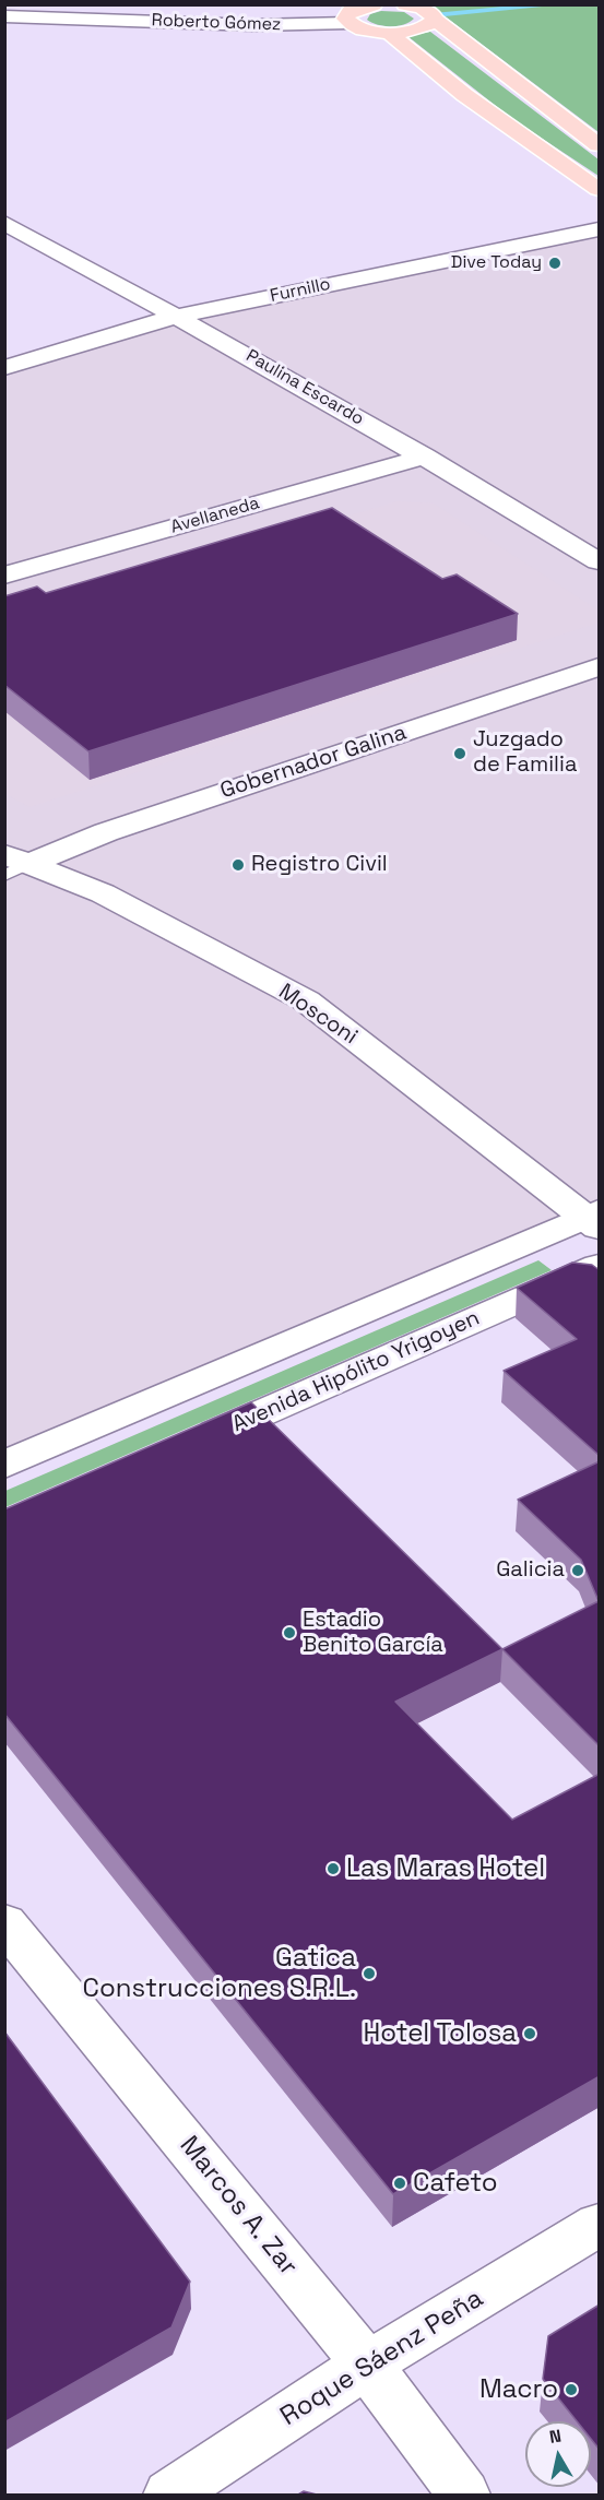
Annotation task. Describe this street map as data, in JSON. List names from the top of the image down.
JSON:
{
  "streets": {
    "street": [
      "Roberto Gómez",
      "Furnillo",
      "Paulina Escardo",
      "Avellaneda",
      "Gobernador Galina",
      "Mosconi",
      "Avenida Hipólito Yrigoyen",
      "Marcos A. Zar",
      "Roque Sáenz Peña"
    ]
  },
  "crossings": [
    ["Furnillo", "Paulina Escardo"],
    ["Paulina Escardo", "Avellaneda"],
    ["Gobernador Galina", "Mosconi"],
    ["Marcos A. Zar", "Roque Sáenz Peña"]
  ],
  "places": [
    "Dive Today",
    "Juzgado de Familia",
    "Registro Civil",
    "Galicia",
    "Estadio Benito García",
    "Las Maras Hotel",
    "Gatica Construcciones S.R.L.",
    "Hotel Tolosa",
    "Cafeto",
    "Macro"
  ],
  "north": "top"
}
